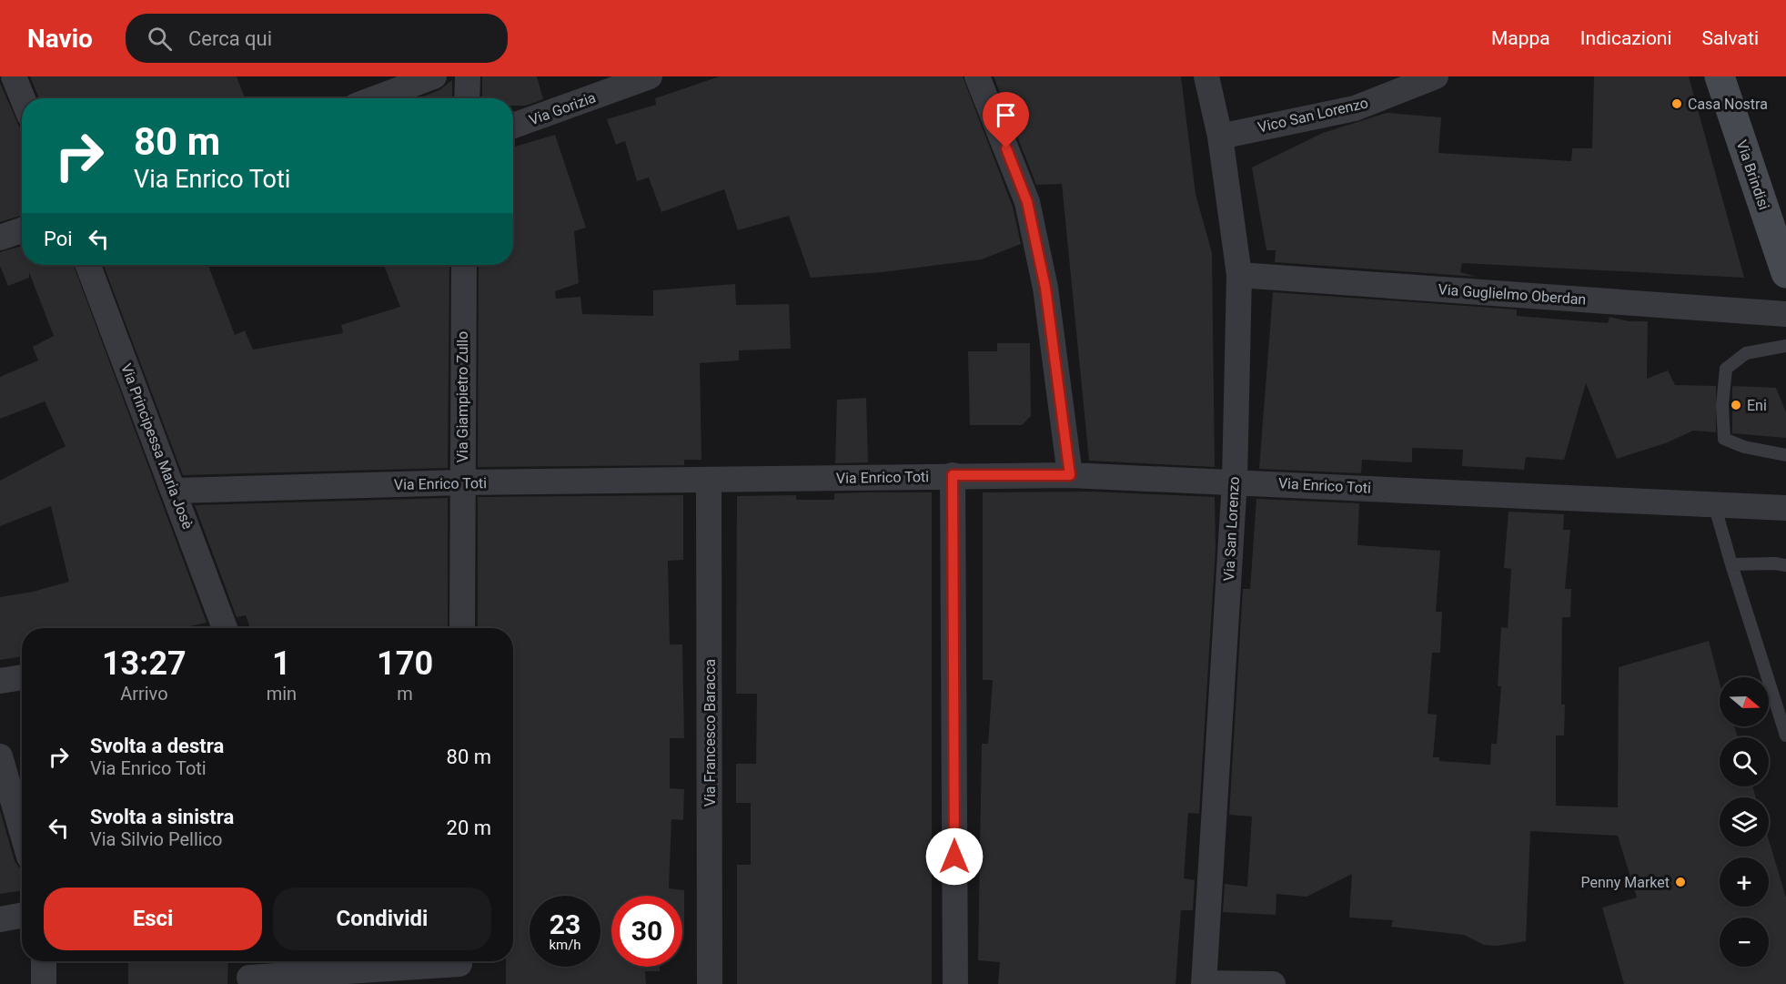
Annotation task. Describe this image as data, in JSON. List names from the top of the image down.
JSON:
{
  "streets": {
    "main road": ["Via Brindisi"],
    "street": [
      "Via Gorizia",
      "Vico San Lorenzo",
      "Via Guglielmo Oberdan",
      "Via Giampietro Zullo",
      "Via Principessa Maria Josè",
      "Via Enrico Toti",
      "Via San Lorenzo",
      "Via Francesco Baracca"
    ]
  },
  "crossings": [
    ["Vico San Lorenzo", "Via San Lorenzo"],
    ["Via Guglielmo Oberdan", "Via San Lorenzo"],
    ["Via Giampietro Zullo", "Via Enrico Toti"],
    ["Via Principessa Maria Josè", "Via Enrico Toti"],
    ["Via Enrico Toti", "Via San Lorenzo"],
    ["Via Enrico Toti", "Via Francesco Baracca"]
  ],
  "places": ["Casa Nostra", "Eni", "Penny Market"],
  "north": "right",
  "page": {
    "header": "Navio",
    "search": "Cerca qui",
    "nav": ["Mappa", "Indicazioni", "Salvati"],
    "turn": ["80 m", "Via Enrico Toti"],
    "then": "Poi",
    "eta": [
      "13:27",
      "Arrivo",
      "1",
      "min",
      "170",
      "m"
    ],
    "map_buttons": ["+", "−"],
    "list": [
      {
        "name": "Svolta a destra",
        "note": "Via Enrico Toti",
        "value": "80 m"
      },
      {
        "name": "Svolta a sinistra",
        "note": "Via Silvio Pellico",
        "value": "20 m"
      }
    ],
    "buttons": ["Esci", "Condividi"],
    "speed": "23 km/h",
    "limit": "30"
  }
}
